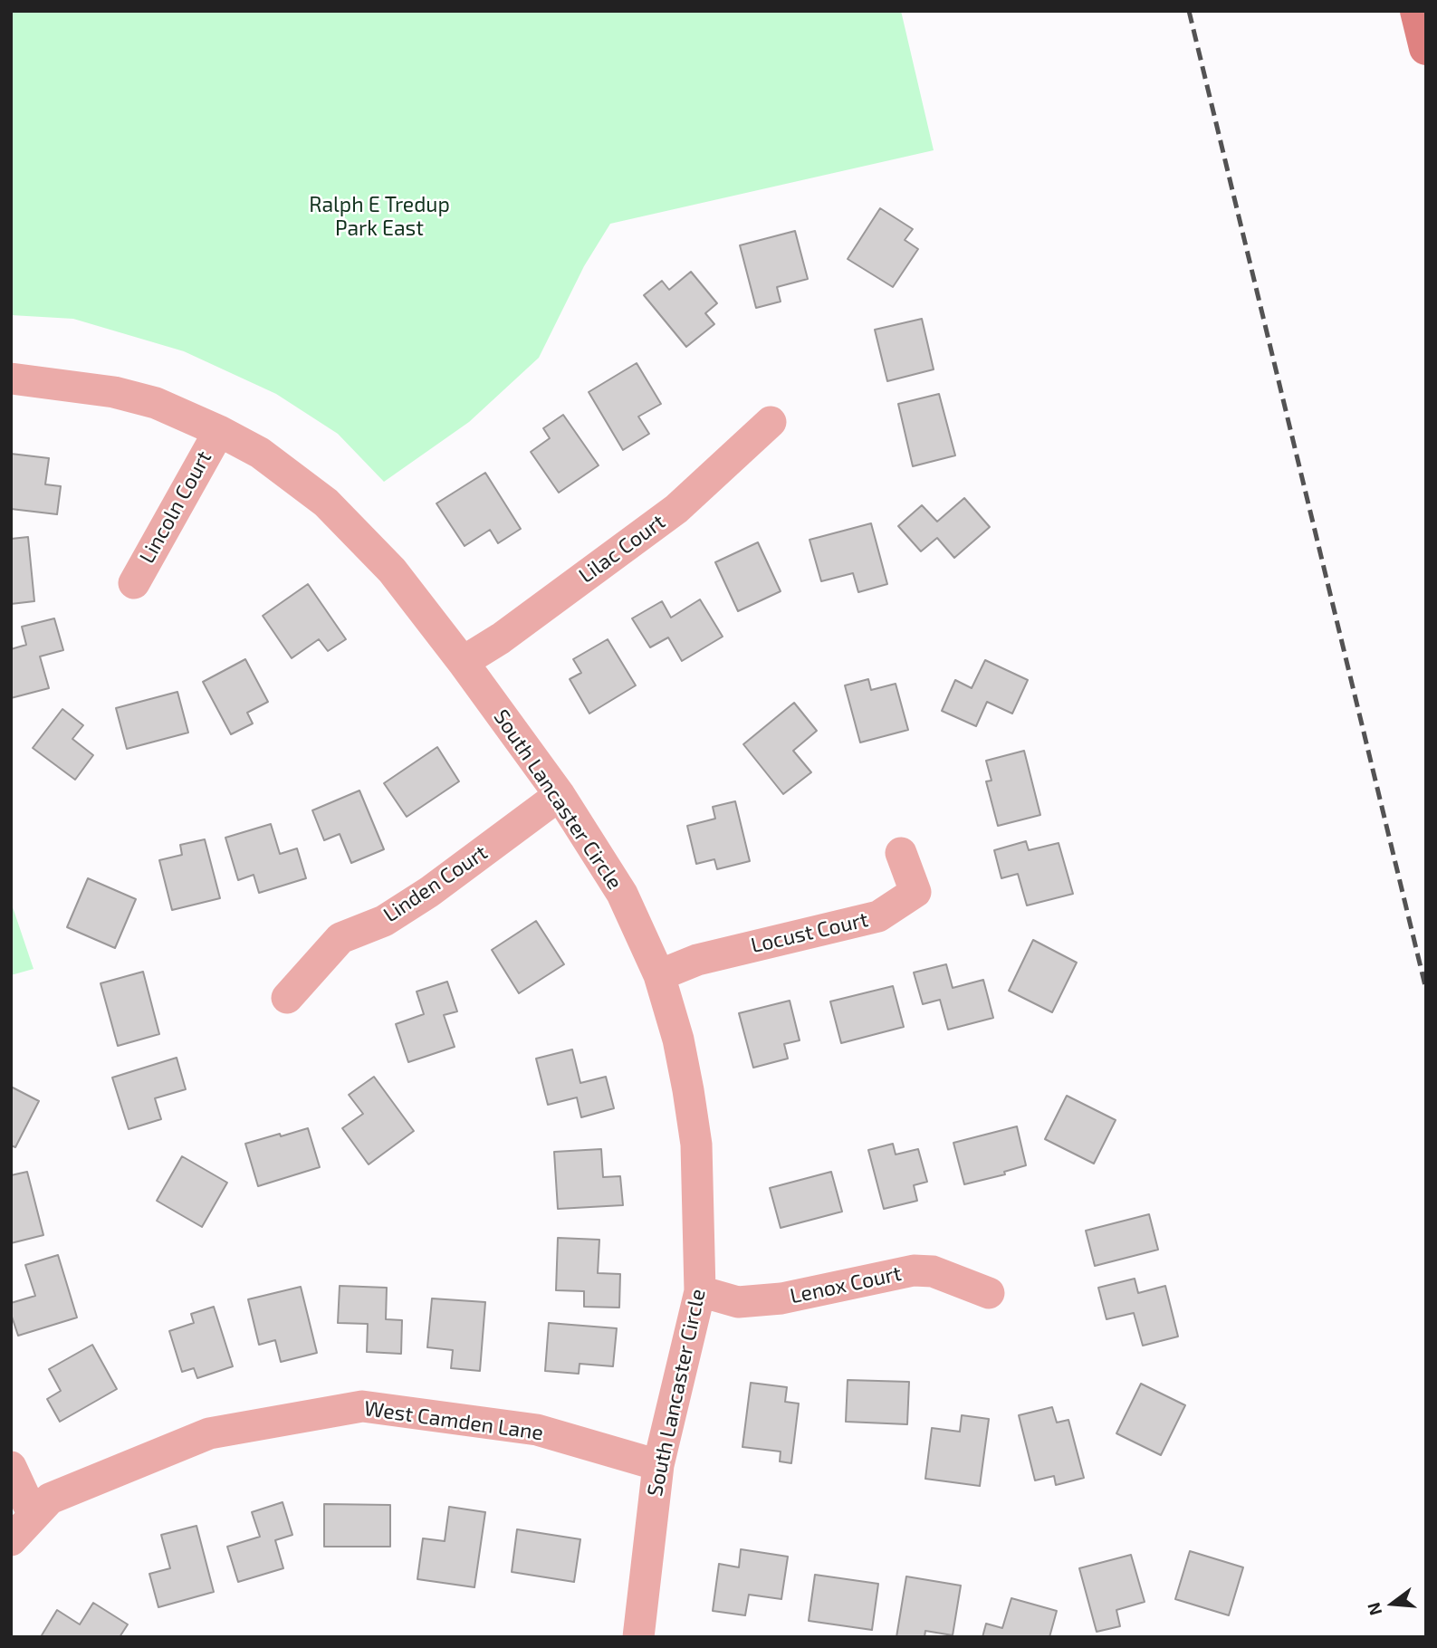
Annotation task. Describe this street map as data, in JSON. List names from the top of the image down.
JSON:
{
  "streets": {
    "street": [
      "Lincoln Court",
      "Lilac Court",
      "South Lancaster Circle",
      "Linden Court",
      "Locust Court",
      "Lenox Court",
      "West Camden Lane"
    ]
  },
  "crossings": [
    ["Lincoln Court", "South Lancaster Circle"],
    ["Lilac Court", "South Lancaster Circle"],
    ["South Lancaster Circle", "Linden Court"],
    ["South Lancaster Circle", "Locust Court"],
    ["South Lancaster Circle", "Lenox Court"],
    ["South Lancaster Circle", "West Camden Lane"]
  ],
  "parks": ["Ralph E Tredup Park East"],
  "north": "left"
}
